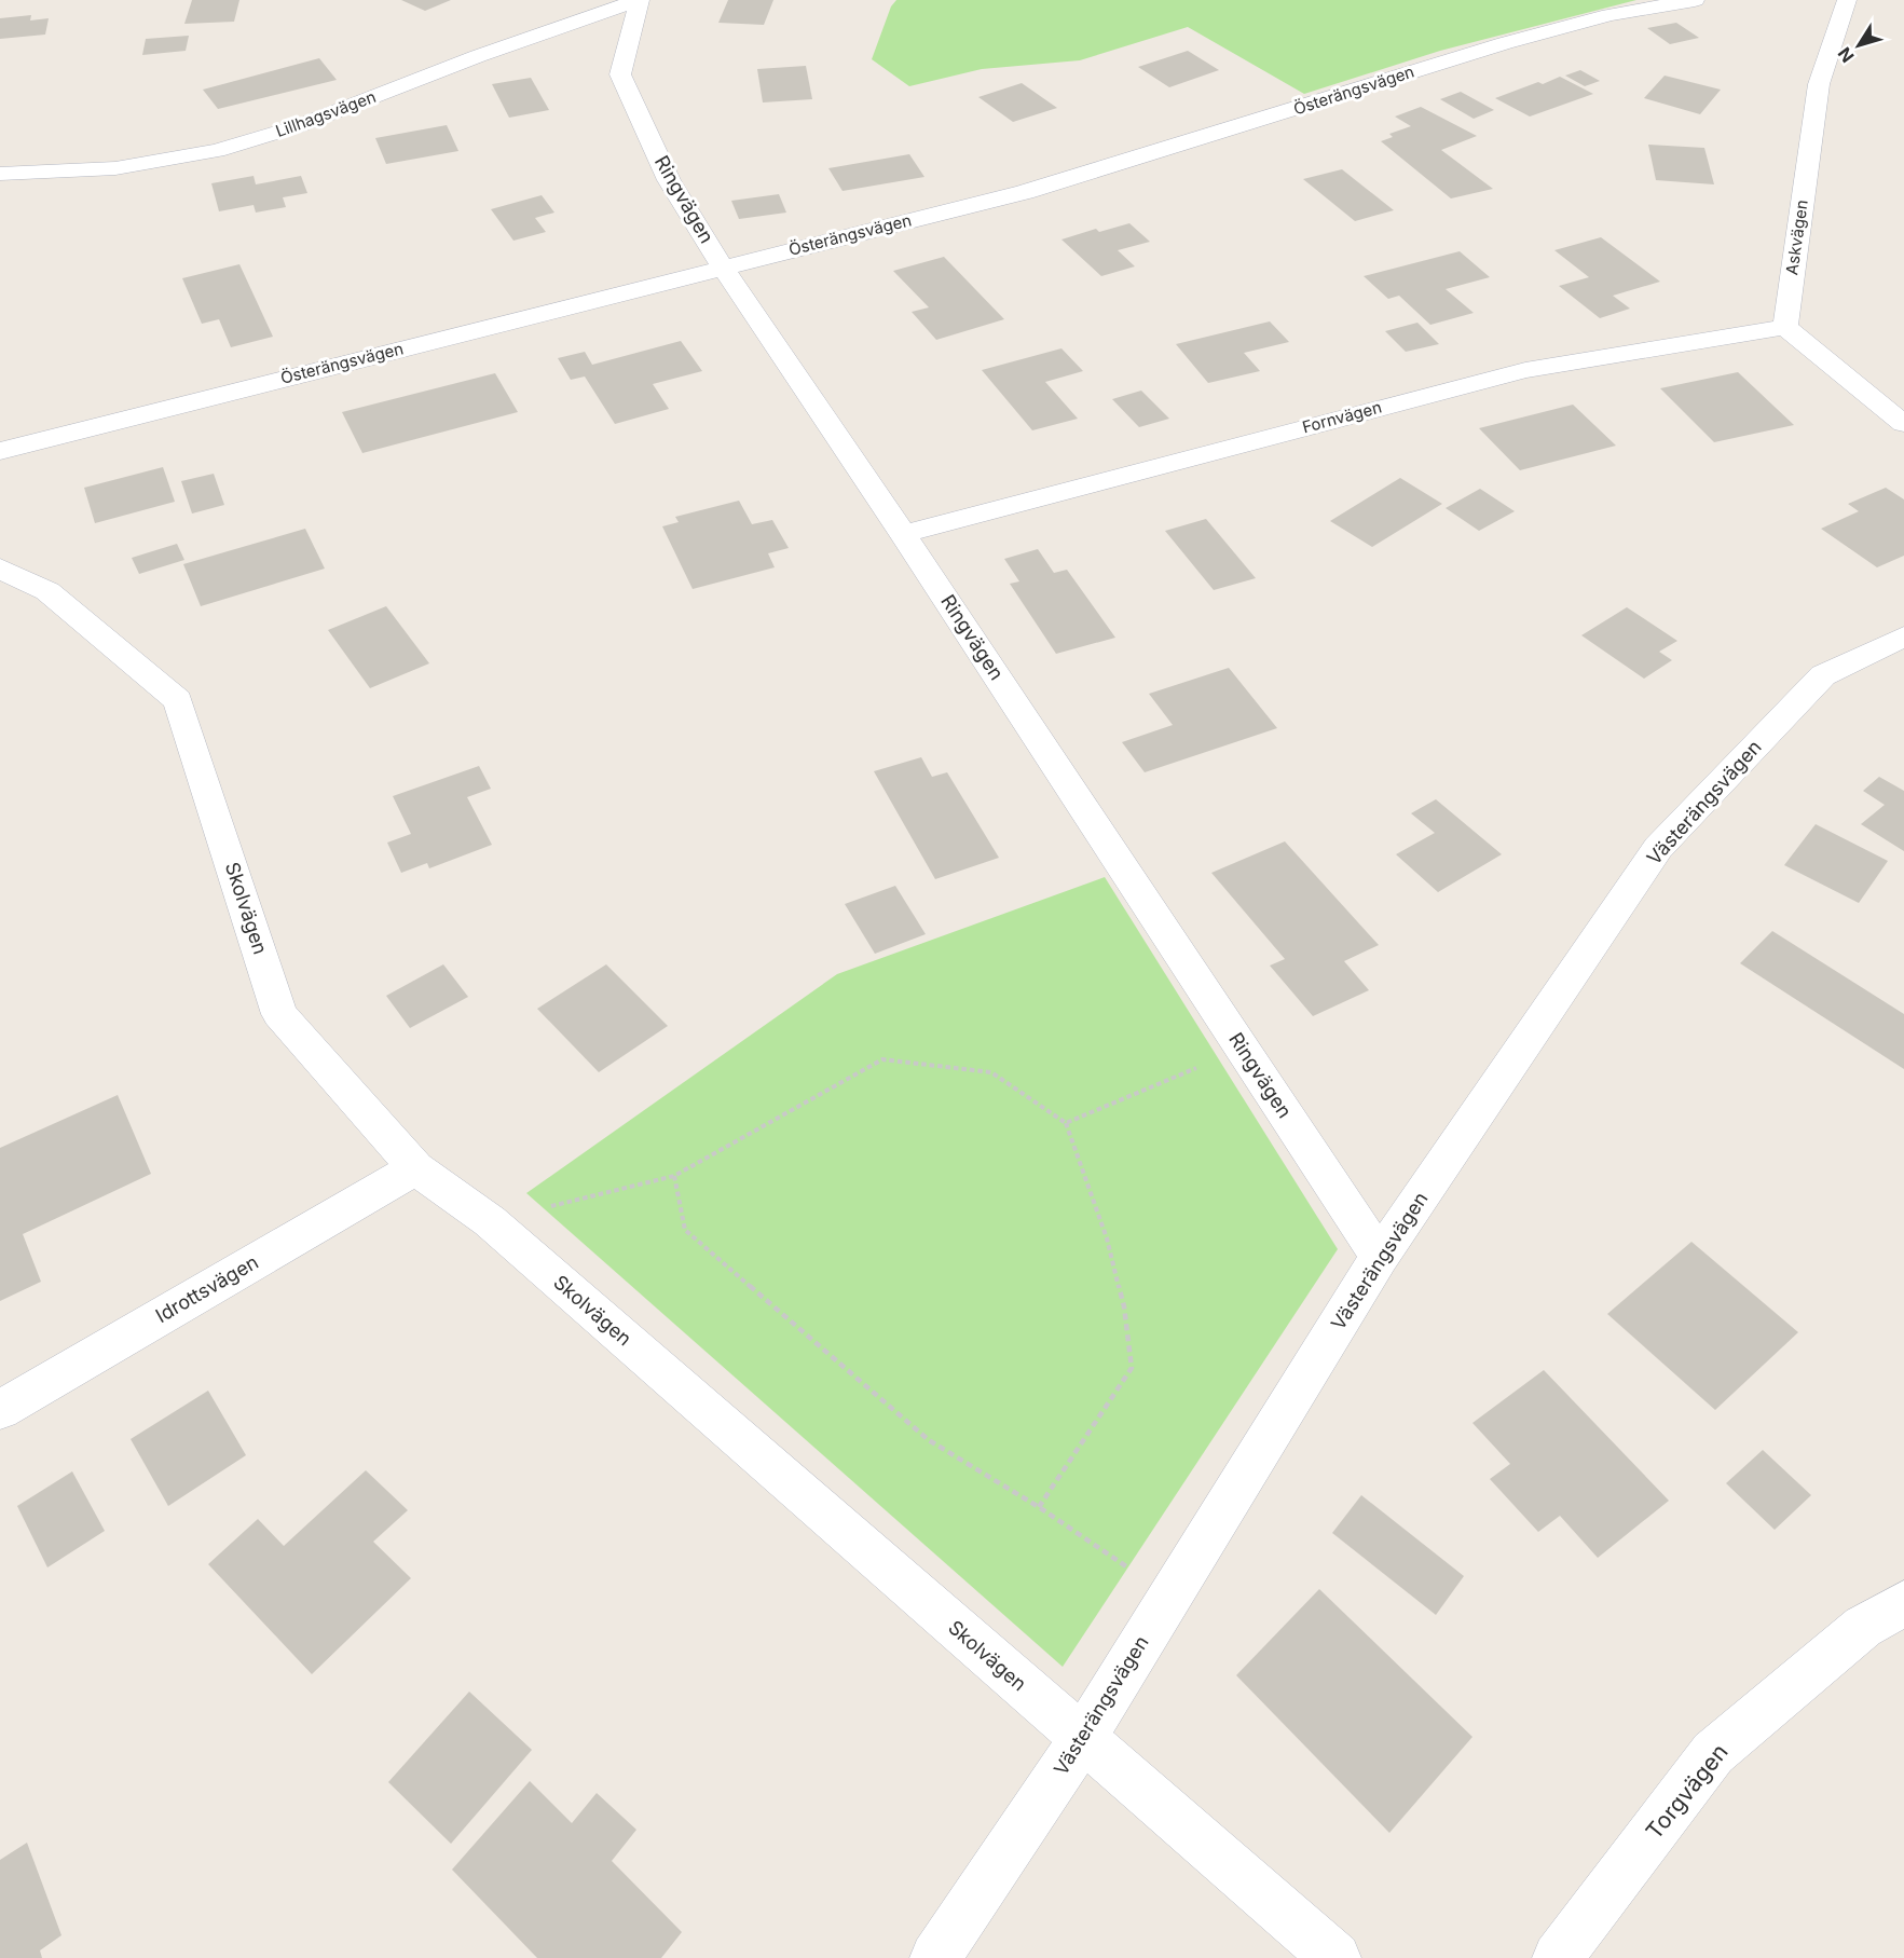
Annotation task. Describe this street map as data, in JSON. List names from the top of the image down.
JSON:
{
  "streets": {
    "street": [
      "Österängsvägen",
      "Lillhagsvägen",
      "Ringvägen",
      "Askvägen",
      "Fornvägen",
      "Västerängsvägen",
      "Skolvägen",
      "Idrottsvägen",
      "Torgvägen"
    ]
  },
  "crossings": [
    ["Österängsvägen", "Ringvägen"],
    ["Lillhagsvägen", "Ringvägen"],
    ["Ringvägen", "Fornvägen"],
    ["Ringvägen", "Västerängsvägen"],
    ["Askvägen", "Fornvägen"],
    ["Västerängsvägen", "Skolvägen"],
    ["Skolvägen", "Idrottsvägen"]
  ],
  "north": "bottom left"
}
